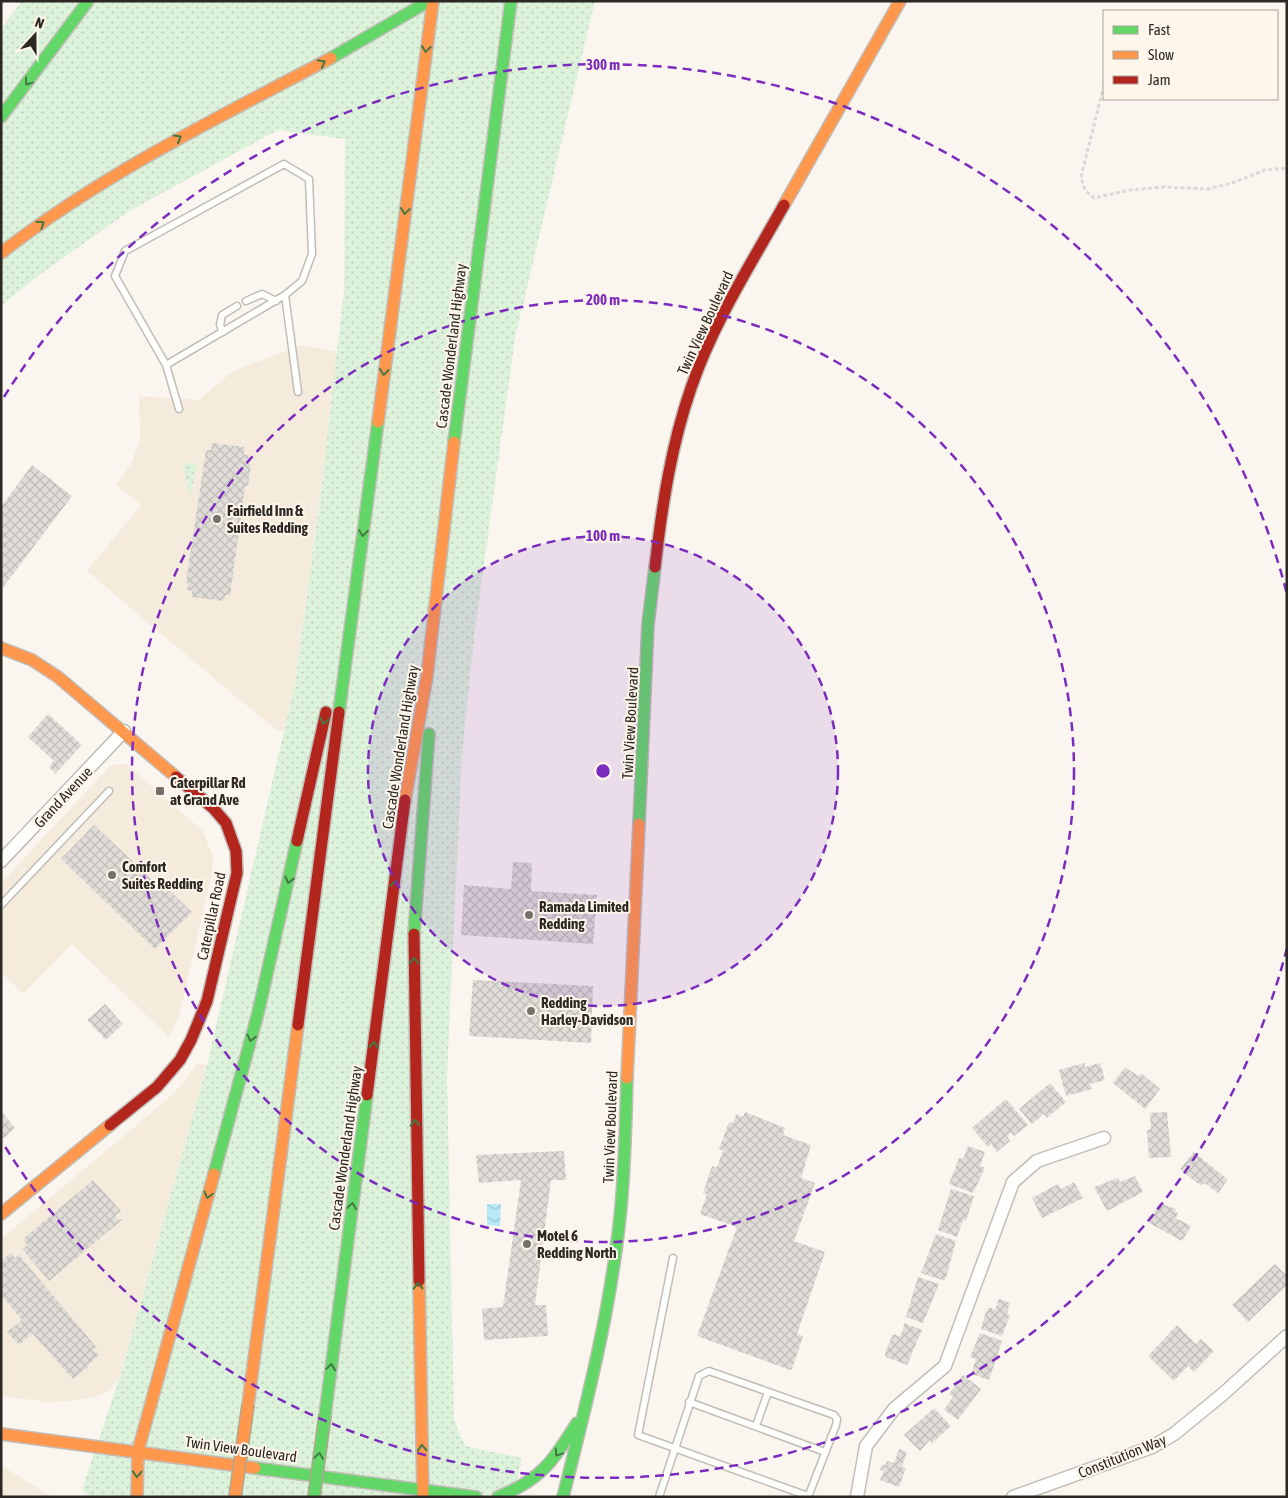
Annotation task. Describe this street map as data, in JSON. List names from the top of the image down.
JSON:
{
  "streets": {
    "main road": ["Twin View Boulevard", "Cascade Wonderland Highway", "Caterpillar Road"],
    "street": ["Grand Avenue", "Constitution Way"]
  },
  "crossings": [
    ["Grand Avenue", "Caterpillar Road"]
  ],
  "places": {
    "other": [
      "Fairfield Inn & Suites Redding",
      "Comfort Suites Redding",
      "Ramada Limited Redding",
      "Redding Harley-Davidson",
      "Motel 6 Redding North"
    ],
    "transit": ["Caterpillar Rd at Grand Ave"]
  },
  "legend": ["Fast", "Slow", "Jam"],
  "north": "top",
  "rings": ["300 m", "200 m", "100 m"]
}
